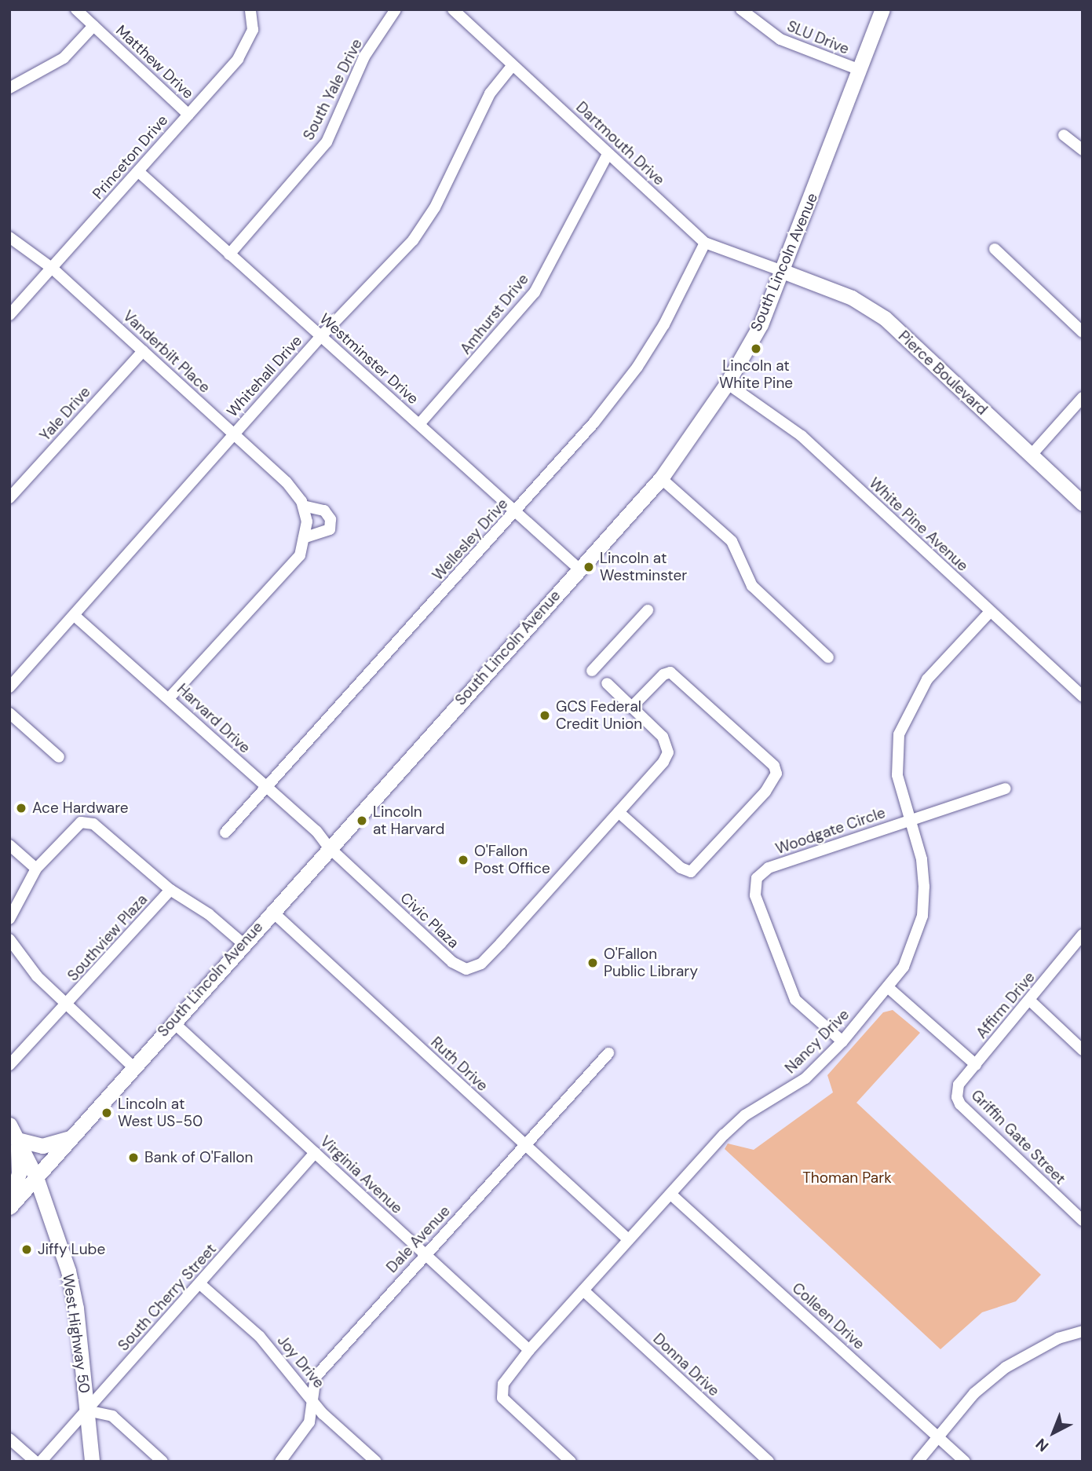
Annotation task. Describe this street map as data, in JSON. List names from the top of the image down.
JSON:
{
  "streets": {
    "main road": ["South Lincoln Avenue", "Pierce Boulevard", "West Highway 50"],
    "street": [
      "SLU Drive",
      "Matthew Drive",
      "South Yale Drive",
      "Dartmouth Drive",
      "Princeton Drive",
      "Amhurst Drive",
      "Vanderbilt Place",
      "Westminster Drive",
      "Whitehall Drive",
      "Yale Drive",
      "White Pine Avenue",
      "Wellesley Drive",
      "Harvard Drive",
      "Woodgate Circle",
      "Civic Plaza",
      "Southview Plaza",
      "Affirm Drive",
      "Nancy Drive",
      "Ruth Drive",
      "Griffin Gate Street",
      "Virginia Avenue",
      "Dale Avenue",
      "South Cherry Street",
      "Colleen Drive",
      "Joy Drive",
      "Donna Drive"
    ]
  },
  "crossings": [
    ["SLU Drive", "South Lincoln Avenue"],
    ["Matthew Drive", "Princeton Drive"],
    ["South Yale Drive", "Westminster Drive"],
    ["Dartmouth Drive", "South Lincoln Avenue"],
    ["Dartmouth Drive", "Amhurst Drive"],
    ["Dartmouth Drive", "Pierce Boulevard"],
    ["Dartmouth Drive", "Whitehall Drive"],
    ["Dartmouth Drive", "Wellesley Drive"],
    ["Princeton Drive", "Vanderbilt Place"],
    ["Princeton Drive", "Westminster Drive"],
    ["South Lincoln Avenue", "Westminster Drive"],
    ["South Lincoln Avenue", "Pierce Boulevard"],
    ["South Lincoln Avenue", "White Pine Avenue"],
    ["South Lincoln Avenue", "Harvard Drive"],
    ["South Lincoln Avenue", "Civic Plaza"],
    ["South Lincoln Avenue", "Southview Plaza"],
    ["South Lincoln Avenue", "Ruth Drive"],
    ["South Lincoln Avenue", "Virginia Avenue"],
    ["South Lincoln Avenue", "West Highway 50"],
    ["Amhurst Drive", "Westminster Drive"],
    ["Vanderbilt Place", "Whitehall Drive"],
    ["Vanderbilt Place", "Yale Drive"],
    ["Vanderbilt Place", "Harvard Drive"],
    ["Westminster Drive", "Whitehall Drive"],
    ["Westminster Drive", "Wellesley Drive"],
    ["Whitehall Drive", "Harvard Drive"],
    ["White Pine Avenue", "Nancy Drive"],
    ["Wellesley Drive", "Harvard Drive"],
    ["Harvard Drive", "Civic Plaza"],
    ["Woodgate Circle", "Nancy Drive"],
    ["Affirm Drive", "Griffin Gate Street"],
    ["Nancy Drive", "Ruth Drive"],
    ["Nancy Drive", "Virginia Avenue"],
    ["Nancy Drive", "Colleen Drive"],
    ["Nancy Drive", "Donna Drive"],
    ["Ruth Drive", "Dale Avenue"],
    ["Virginia Avenue", "Dale Avenue"],
    ["Virginia Avenue", "South Cherry Street"],
    ["Dale Avenue", "Joy Drive"],
    ["South Cherry Street", "West Highway 50"],
    ["South Cherry Street", "Joy Drive"]
  ],
  "parks": ["Thoman Park"],
  "places": [
    "Lincoln at White Pine",
    "Lincoln at Westminster",
    "GCS Federal Credit Union",
    "Ace Hardware",
    "Lincoln at Harvard",
    "O'Fallon Post Office",
    "O'Fallon Public Library",
    "Lincoln at West US-50",
    "Bank of O'Fallon",
    "Jiffy Lube"
  ],
  "north": "bottom left"
}
